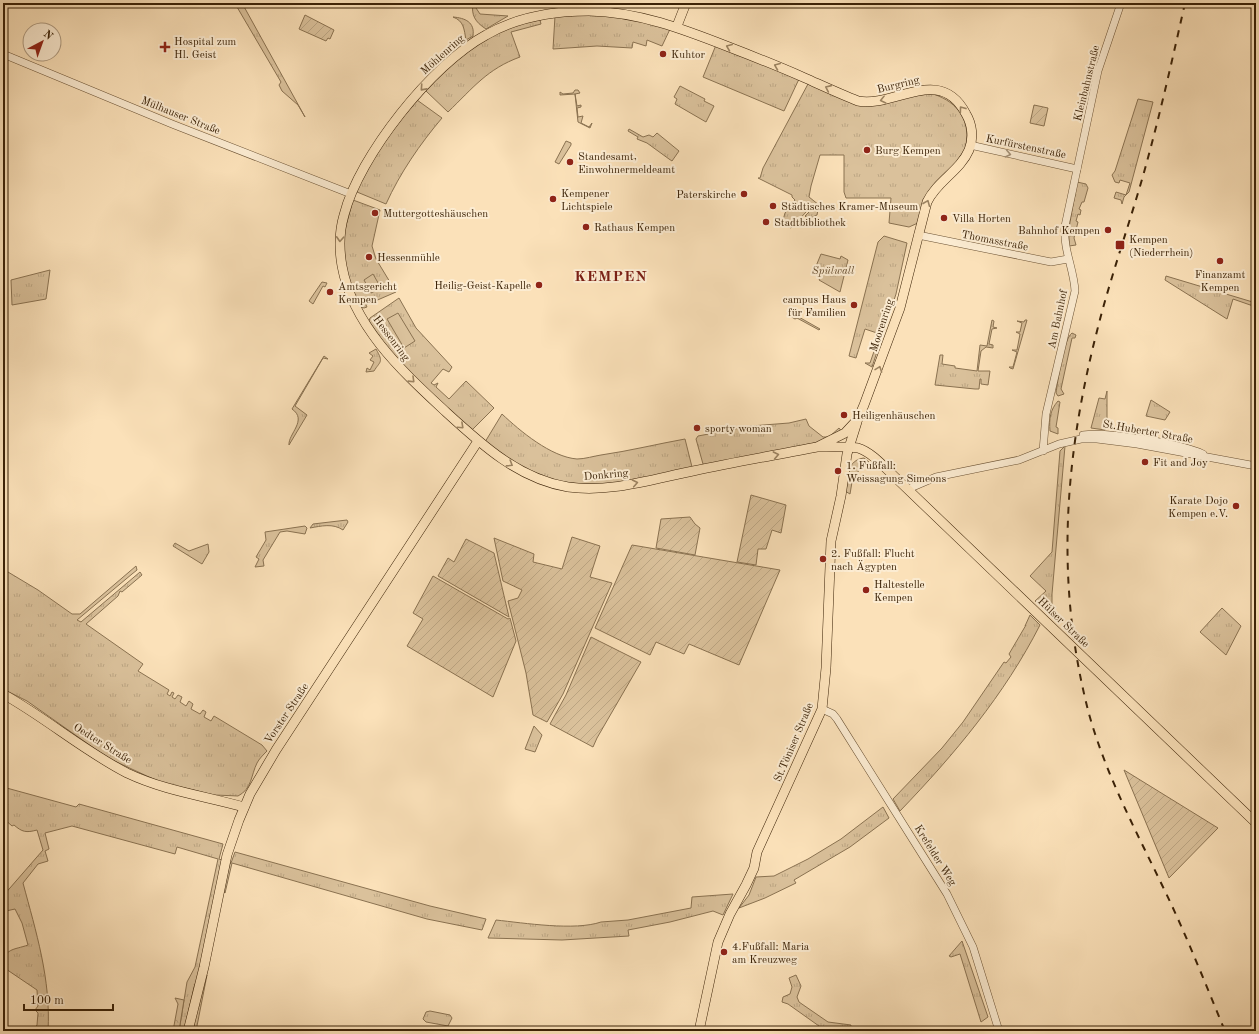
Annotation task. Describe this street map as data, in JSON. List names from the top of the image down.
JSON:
{
  "streets": {
    "main road": [
      "Möhlenring",
      "Burgring",
      "Moorenring",
      "Hessenring",
      "Donkring",
      "Hülser Straße",
      "Vorster Straße",
      "St.Töniser Straße",
      "Oedter Straße"
    ],
    "street": [
      "Kleinbahnstraße",
      "Mülhauser Straße",
      "Kurfürstenstraße",
      "Thomasstraße",
      "Am Bahnhof",
      "St.Huberter Straße",
      "Krefelder Weg"
    ]
  },
  "crossings": [
    ["Möhlenring", "Burgring"],
    ["Möhlenring", "Hessenring"],
    ["Kleinbahnstraße", "Kurfürstenstraße"],
    ["Kleinbahnstraße", "Am Bahnhof"],
    ["Burgring", "Kurfürstenstraße"],
    ["Burgring", "Thomasstraße"],
    ["Burgring", "Moorenring"],
    ["Mülhauser Straße", "Hessenring"],
    ["Kurfürstenstraße", "Am Bahnhof"],
    ["Thomasstraße", "Am Bahnhof"],
    ["Thomasstraße", "Moorenring"],
    ["Am Bahnhof", "St.Huberter Straße"],
    ["Moorenring", "Donkring"],
    ["Hessenring", "Donkring"],
    ["St.Huberter Straße", "Hülser Straße"],
    ["Donkring", "Hülser Straße"],
    ["Donkring", "Vorster Straße"],
    ["Donkring", "St.Töniser Straße"],
    ["Hülser Straße", "St.Töniser Straße"],
    ["Vorster Straße", "Oedter Straße"],
    ["St.Töniser Straße", "Krefelder Weg"]
  ],
  "one_way": [
    "Möhlenring",
    "Kurfürstenstraße",
    "Moorenring",
    "Hessenring",
    "Donkring"
  ],
  "districts": ["KEMPEN"],
  "parks": ["Spülwall"],
  "places": {
    "health": ["Hospital zum Hl. Geist"],
    "other": [
      "Kuhtor",
      "Burg Kempen",
      "Standesamt, Einwohnermeldeamt",
      "Paterskirche",
      "Kempener Lichtspiele",
      "Städtisches Kramer-Museum",
      "Muttergotteshäuschen",
      "Villa Horten",
      "Stadtbibliothek",
      "Rathaus Kempen",
      "Bahnhof Kempen",
      "Hessenmühle",
      "Finanzamt Kempen",
      "Heilig-Geist-Kapelle",
      "Amtsgericht Kempen",
      "campus Haus für Familien",
      "Heiligenhäuschen",
      "sporty woman",
      "Fit and Joy",
      "1. Fußfall: Weissagung Simeons",
      "Karate Dojo Kempen e.V.",
      "2. Fußfall: Flucht nach Ägypten",
      "Haltestelle Kempen",
      "4.Fußfall: Maria am Kreuzweg"
    ],
    "transit": ["Kempen (Niederrhein)"]
  },
  "scale_bar": "100 m",
  "north": "top right"
}
